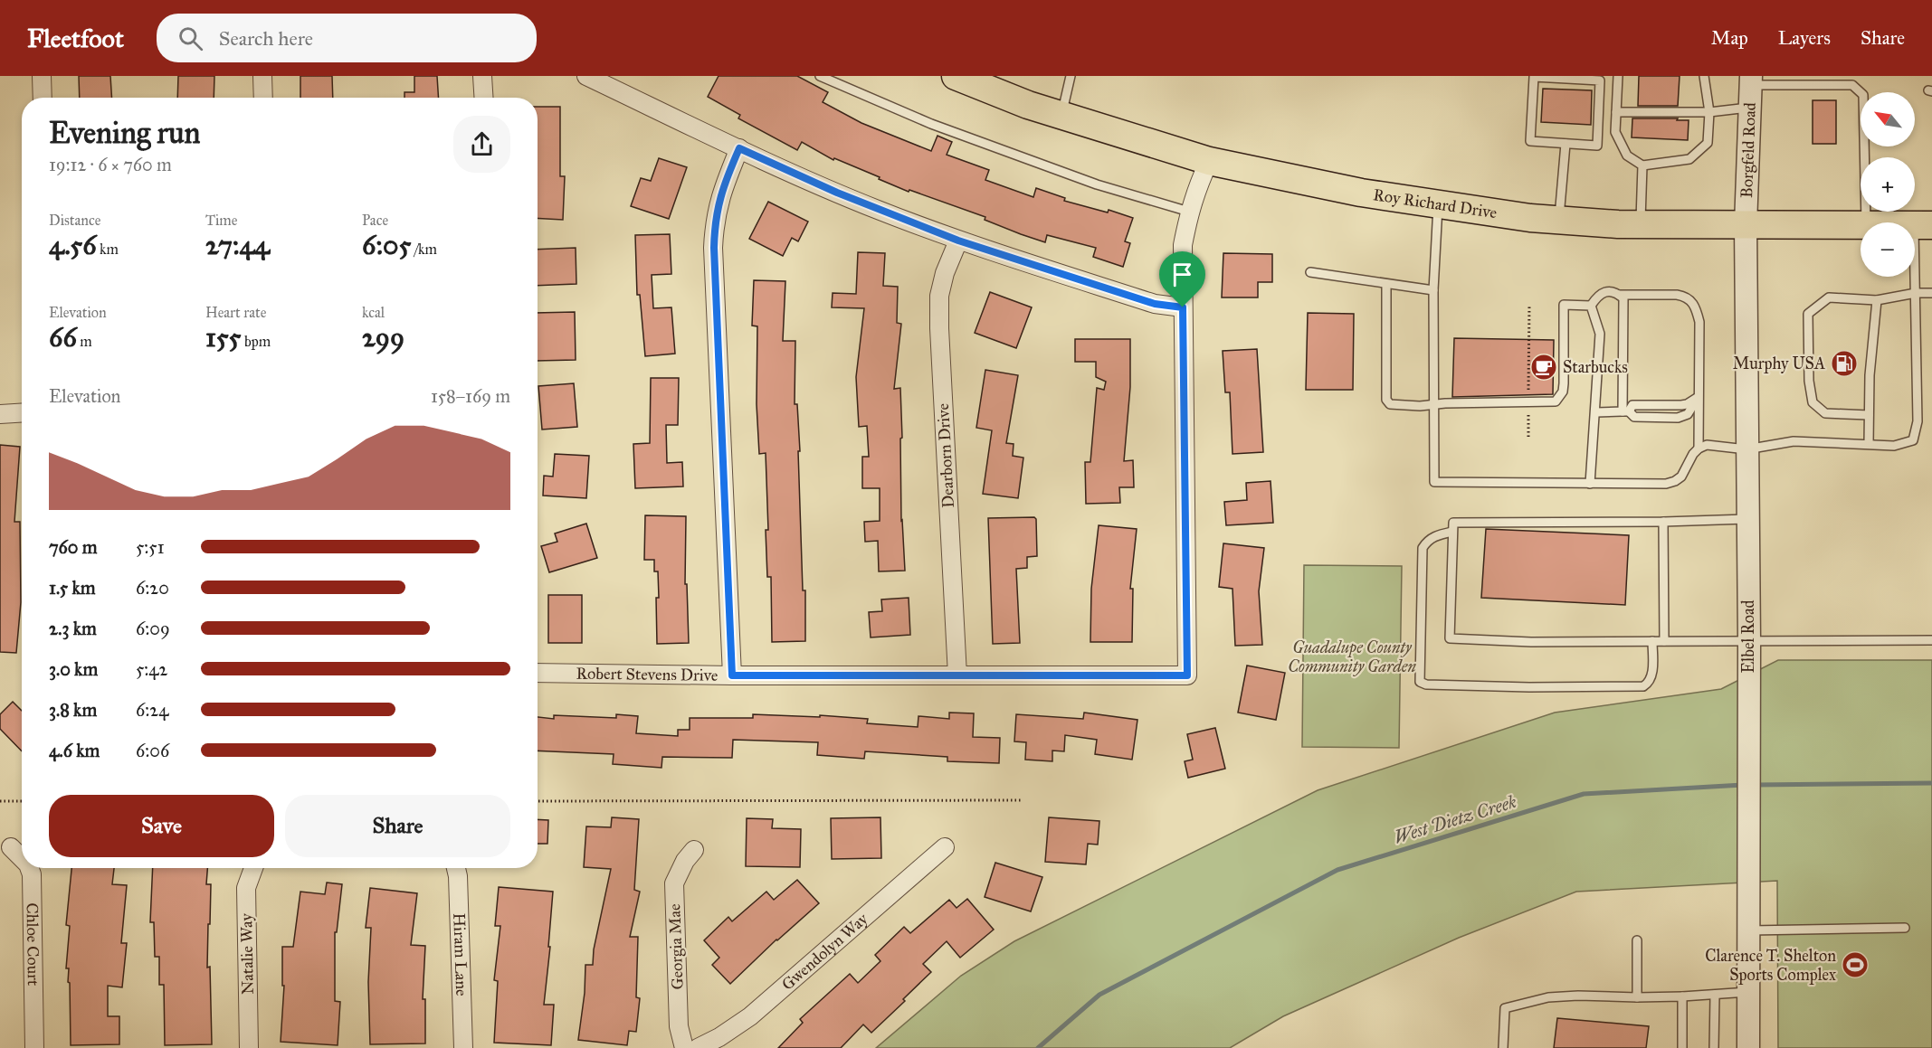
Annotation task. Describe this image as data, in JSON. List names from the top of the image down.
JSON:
{
  "streets": {
    "main road": ["Roy Richard Drive"],
    "street": [
      "Borgfeld Road",
      "Dearborn Drive",
      "Elbel Road",
      "Robert Stevens Drive",
      "Chloe Court",
      "Georgia Mae",
      "Gwendolyn Way",
      "Natalie Way",
      "Hiram Lane"
    ]
  },
  "crossings": [
    ["Borgfeld Road", "Roy Richard Drive"],
    ["Borgfeld Road", "Elbel Road"],
    ["Roy Richard Drive", "Elbel Road"],
    ["Dearborn Drive", "Robert Stevens Drive"]
  ],
  "water": ["West Dietz Creek"],
  "parks": ["Guadalupe County Community Garden"],
  "places": {
    "fuel station": ["Murphy USA"],
    "cafe": ["Starbucks"],
    "sports": ["Clarence T. Shelton Sports Complex"]
  },
  "north": "top left",
  "page": {
    "header": "Fleetfoot",
    "search": "Search here",
    "nav": ["Map", "Layers", "Share"],
    "map_buttons": ["+", "−"],
    "heading": ["Evening run", "19:12 · 6 × 760 m"],
    "stats": [
      ["Distance", "4.56 km"],
      ["Time", "27:44"],
      ["Pace", "6:05 /km"],
      ["Elevation", "66 m"],
      ["Heart rate", "155 bpm"],
      ["kcal", "299"]
    ],
    "chart": ["Elevation", "158–169 m"],
    "list": [
      {
        "name": "760 m",
        "note": "5:51"
      },
      {
        "name": "1.5 km",
        "note": "6:20"
      },
      {
        "name": "2.3 km",
        "note": "6:09"
      },
      {
        "name": "3.0 km",
        "note": "5:42"
      },
      {
        "name": "3.8 km",
        "note": "6:24"
      },
      {
        "name": "4.6 km",
        "note": "6:06"
      }
    ],
    "buttons": ["Save", "Share"]
  }
}
